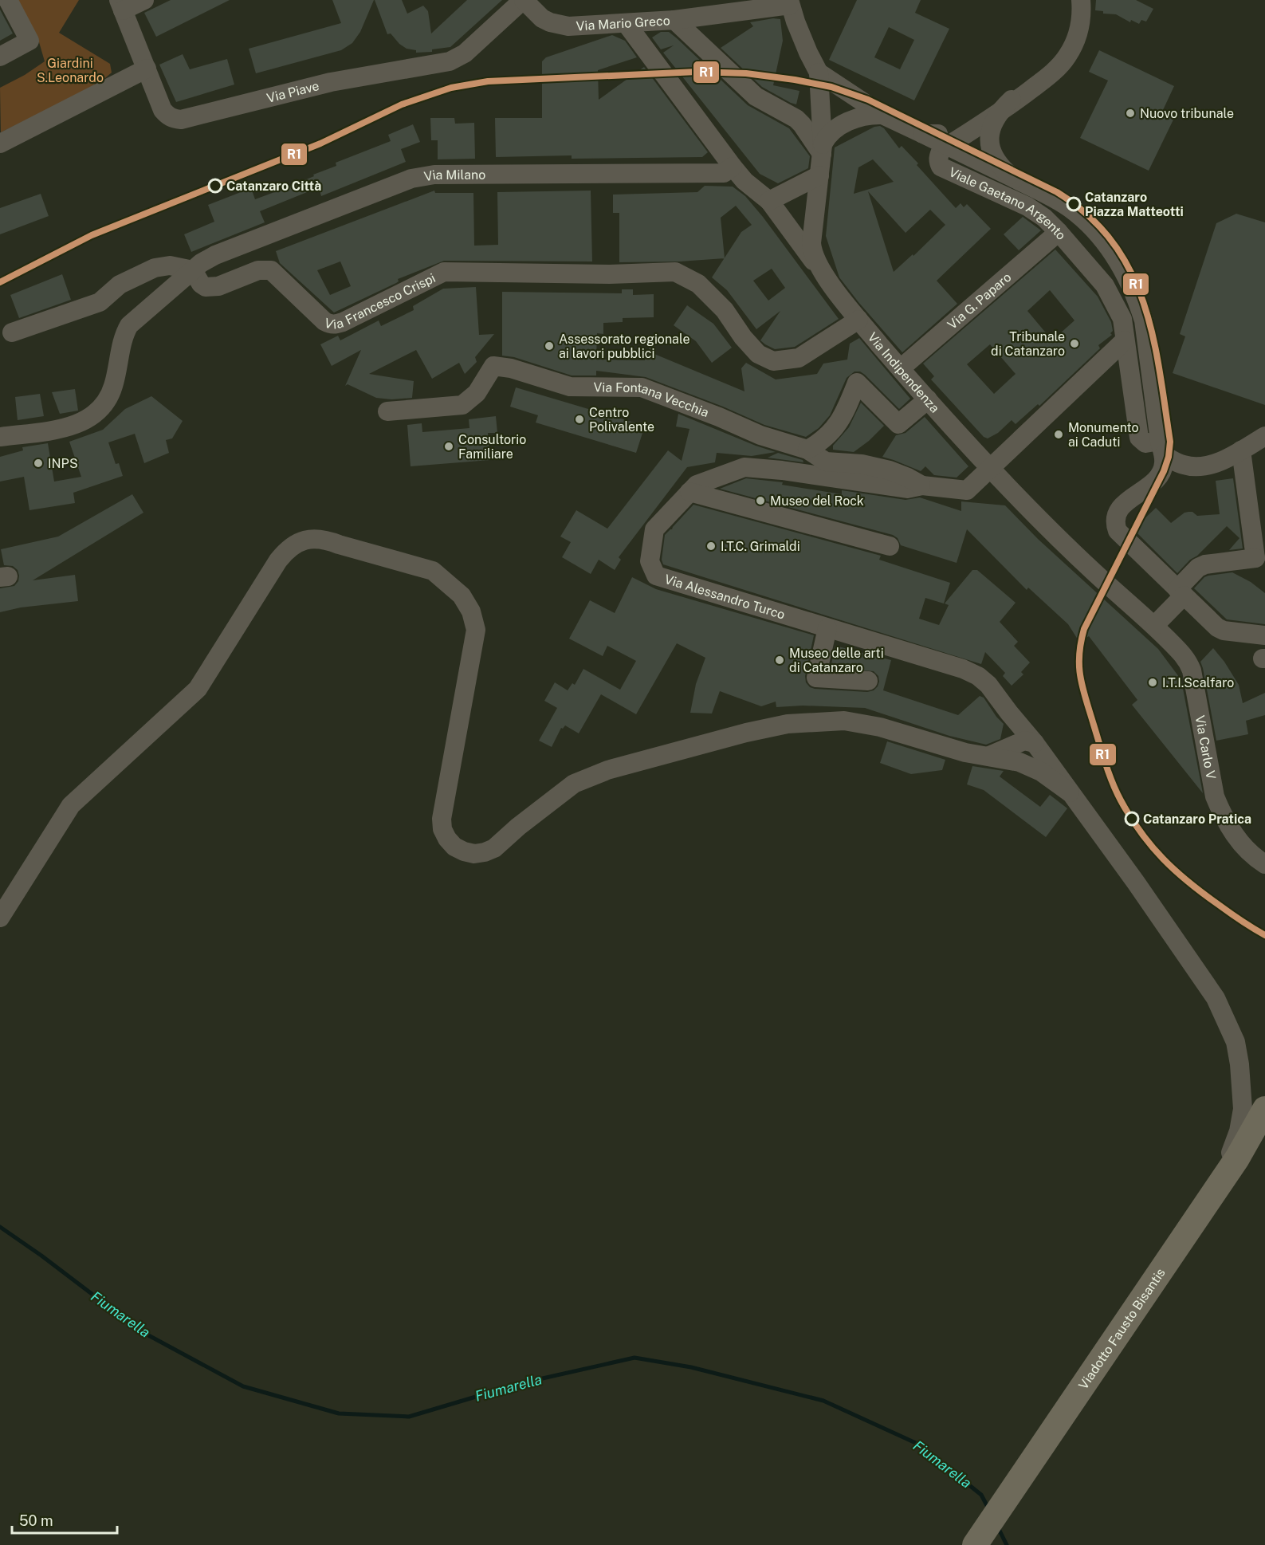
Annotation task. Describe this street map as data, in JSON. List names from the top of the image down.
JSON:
{
  "streets": {
    "main road": ["Viadotto Fausto Bisantis"],
    "street": [
      "Via Mario Greco",
      "Via Piave",
      "Via Milano",
      "Viale Gaetano Argento",
      "Via Francesco Crispi",
      "Via G. Paparo",
      "Via Indipendenza",
      "Via Fontana Vecchia",
      "Via Alessandro Turco",
      "Via Carlo V"
    ]
  },
  "crossings": [
    ["Via Mario Greco", "Via Piave"],
    ["Via Mario Greco", "Via Indipendenza"],
    ["Via Milano", "Via Francesco Crispi"],
    ["Via Milano", "Via Indipendenza"],
    ["Viale Gaetano Argento", "Via G. Paparo"],
    ["Via Francesco Crispi", "Via Indipendenza"],
    ["Via G. Paparo", "Via Indipendenza"],
    ["Via Indipendenza", "Via Alessandro Turco"],
    ["Via Indipendenza", "Via Carlo V"],
    ["Via Fontana Vecchia", "Via Alessandro Turco"],
    ["Via Alessandro Turco", "Viadotto Fausto Bisantis"]
  ],
  "water": ["Fiumarella"],
  "parks": ["Giardini S.Leonardo"],
  "places": [
    "Nuovo tribunale",
    "Catanzaro Città",
    "Catanzaro Piazza Matteotti",
    "Tribunale di Catanzaro",
    "Assessorato regionale ai lavori pubblici",
    "Centro Polivalente",
    "Monumento ai Caduti",
    "Consultorio Familiare",
    "INPS",
    "Museo del Rock",
    "I.T.C. Grimaldi",
    "Museo delle arti di Catanzaro",
    "I.T.I.Scalfaro",
    "Catanzaro Pratica"
  ],
  "lines": ["transit line R1"],
  "scale_bar": "50 m"
}
